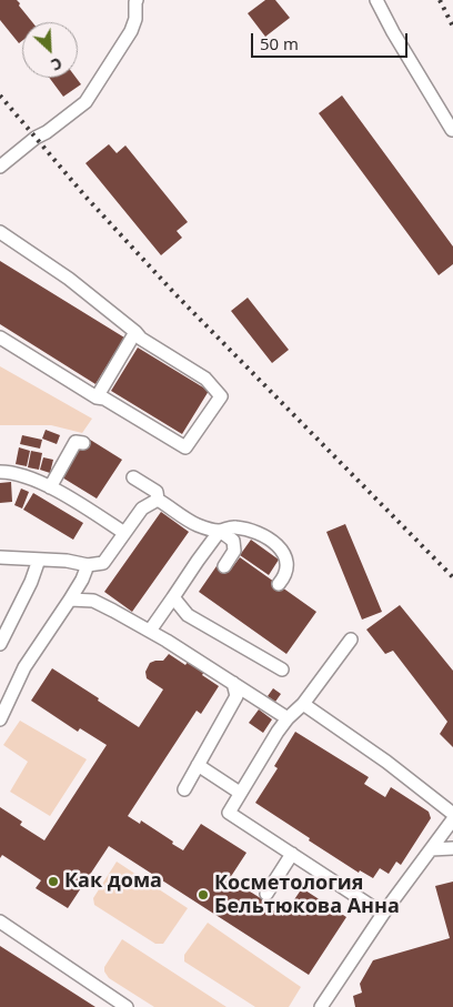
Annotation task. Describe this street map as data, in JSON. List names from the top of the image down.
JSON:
{
  "places": ["Как дома", "Косметология Бельтюкова Анна"],
  "scale_bar": "50 m",
  "north": "bottom right"
}
